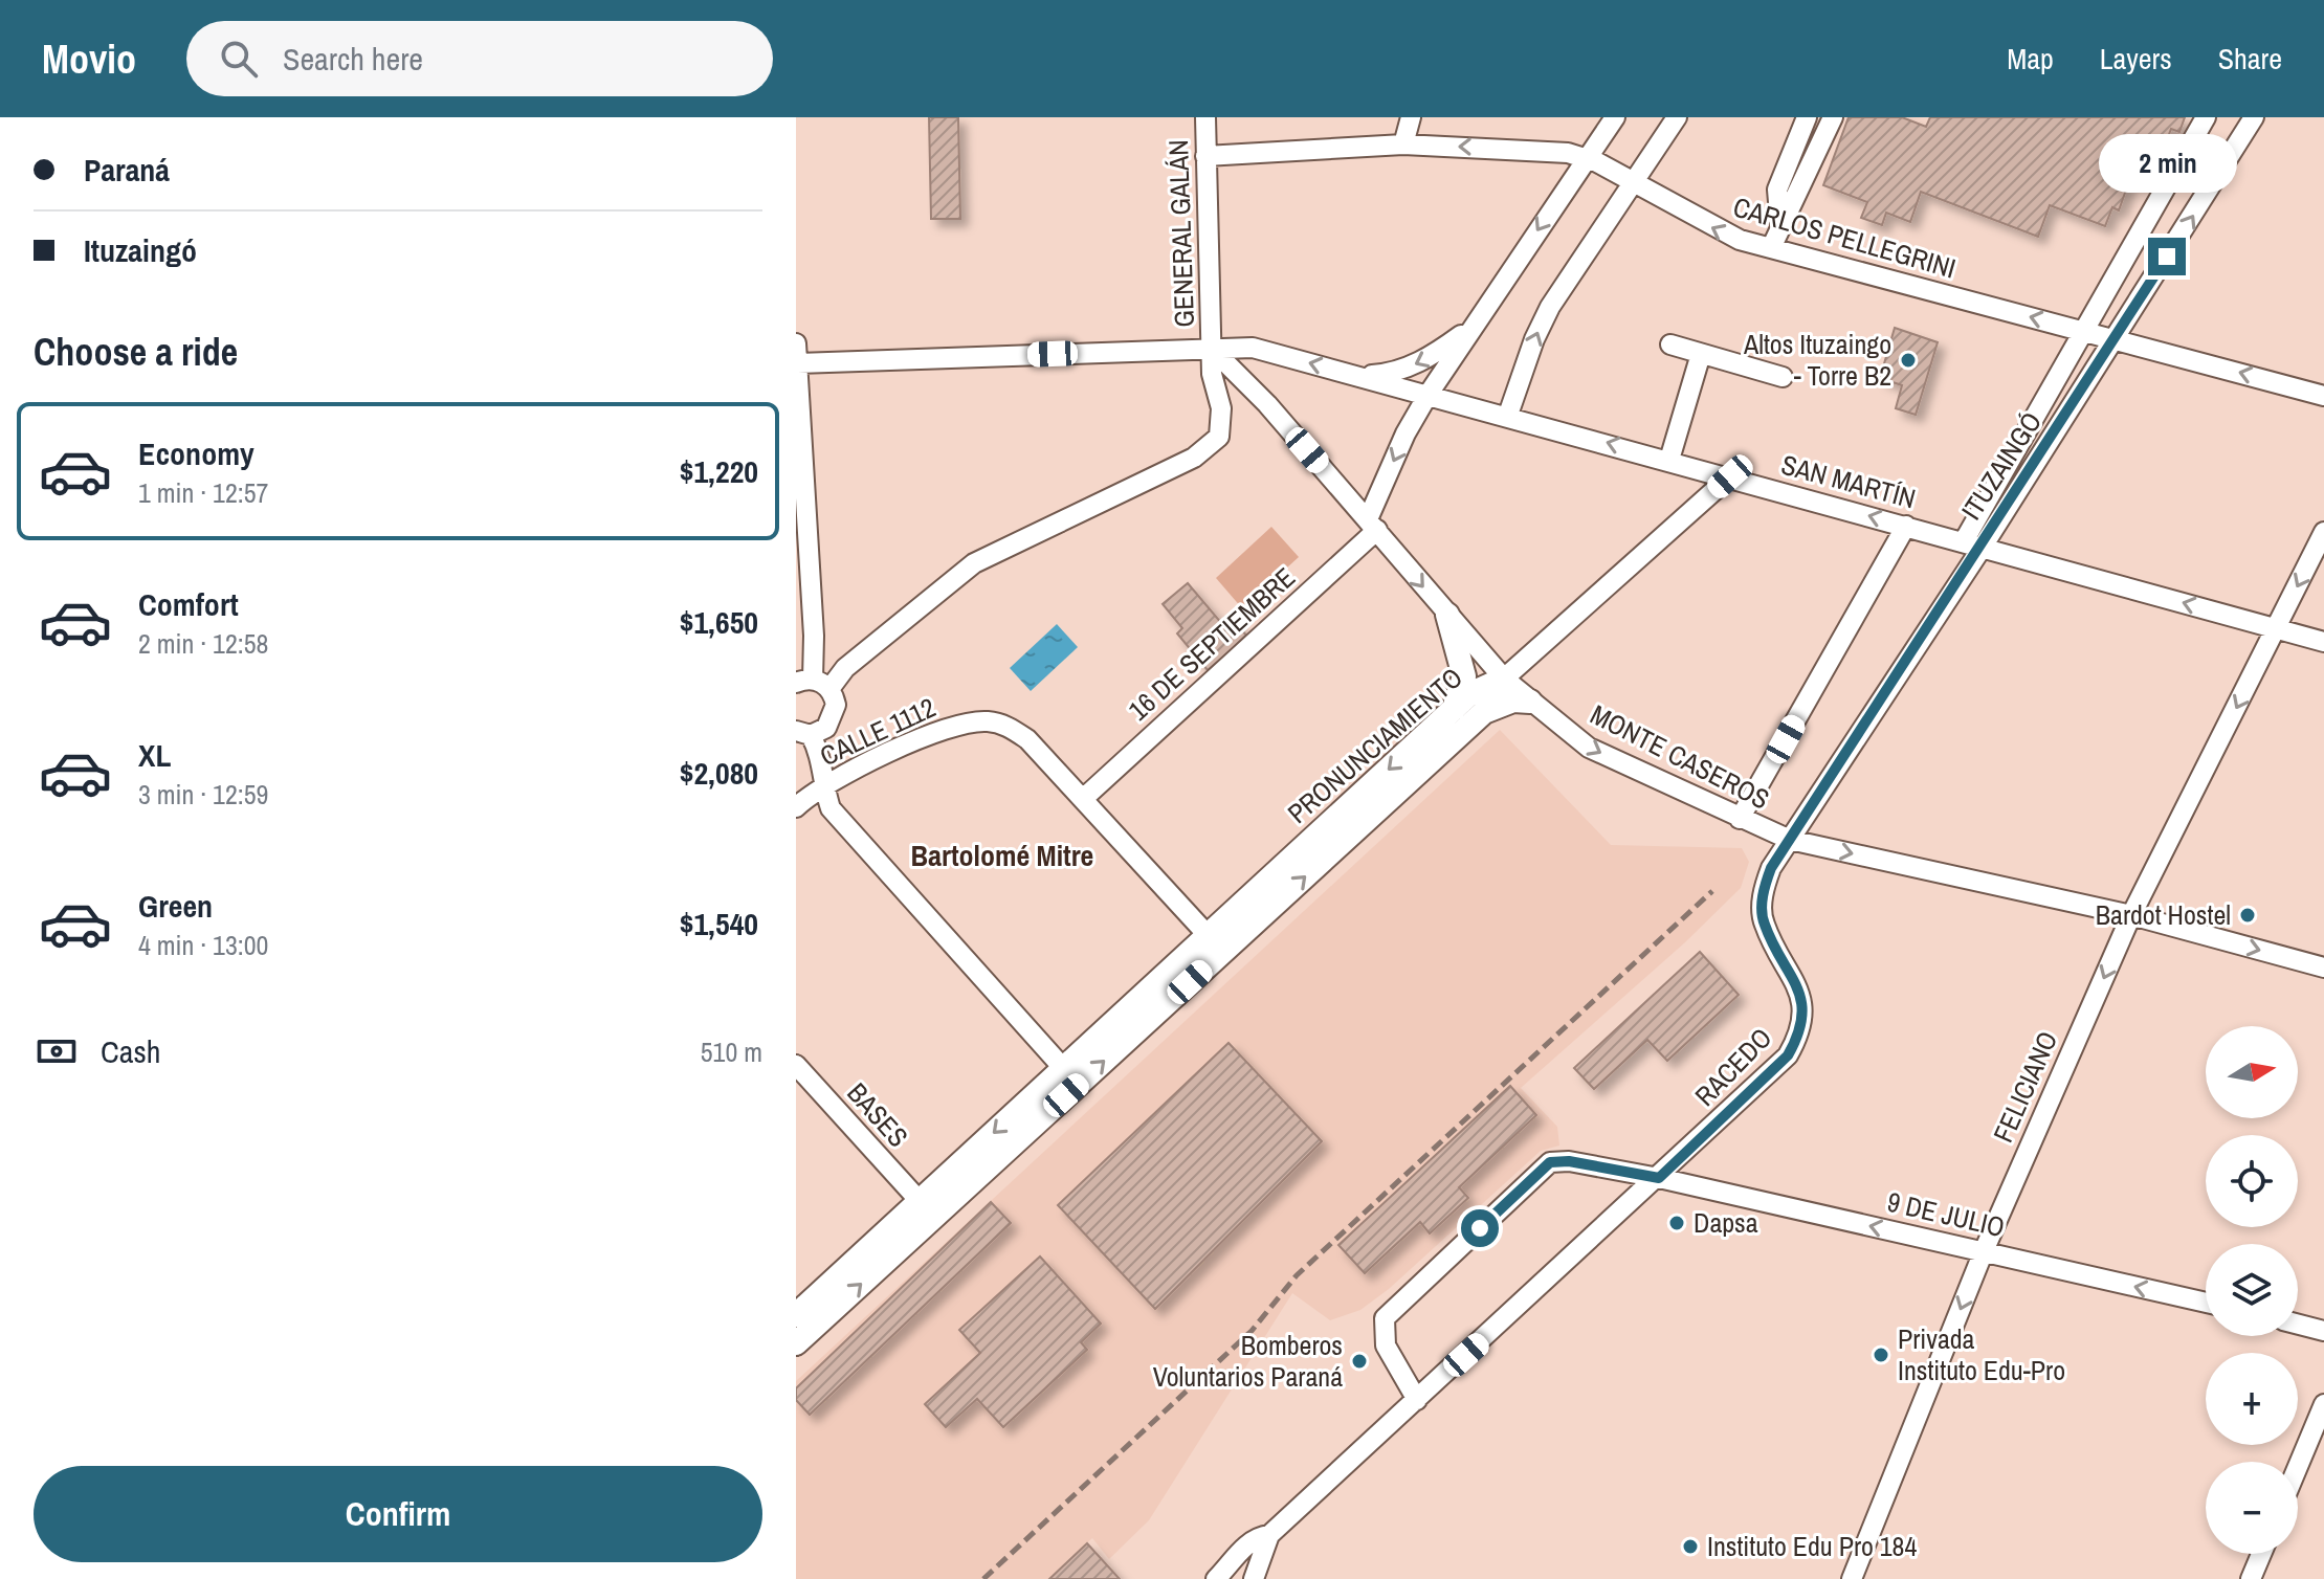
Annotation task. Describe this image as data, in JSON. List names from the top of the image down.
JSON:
{
  "streets": {
    "main road": ["PRONUNCIAMIENTO"],
    "street": [
      "GENERAL GALÁN",
      "CARLOS PELLEGRINI",
      "ITUZAINGÓ",
      "SAN MARTÍN",
      "16 DE SEPTIEMBRE",
      "CALLE 1112",
      "MONTE CASEROS",
      "RACEDO",
      "FELICIANO",
      "BASES",
      "9 DE JULIO"
    ]
  },
  "crossings": [
    ["GENERAL GALÁN", "CARLOS PELLEGRINI"],
    ["GENERAL GALÁN", "SAN MARTÍN"],
    ["GENERAL GALÁN", "MONTE CASEROS"],
    ["CARLOS PELLEGRINI", "ITUZAINGÓ"],
    ["ITUZAINGÓ", "SAN MARTÍN"],
    ["ITUZAINGÓ", "MONTE CASEROS"],
    ["ITUZAINGÓ", "RACEDO"],
    ["SAN MARTÍN", "MONTE CASEROS"],
    ["SAN MARTÍN", "FELICIANO"],
    ["16 DE SEPTIEMBRE", "CALLE 1112"],
    ["16 DE SEPTIEMBRE", "MONTE CASEROS"],
    ["PRONUNCIAMIENTO", "MONTE CASEROS"],
    ["PRONUNCIAMIENTO", "BASES"],
    ["MONTE CASEROS", "RACEDO"],
    ["MONTE CASEROS", "FELICIANO"],
    ["RACEDO", "9 DE JULIO"],
    ["FELICIANO", "9 DE JULIO"]
  ],
  "one_way": [
    "CARLOS PELLEGRINI",
    "SAN MARTÍN",
    "MONTE CASEROS",
    "FELICIANO",
    "9 DE JULIO"
  ],
  "districts": ["Bartolomé Mitre"],
  "places": [
    "Altos Ituzaingo - Torre B2",
    "Bardot Hostel",
    "Dapsa",
    "Privada Instituto Edu-Pro",
    "Bomberos Voluntarios Paraná",
    "Instituto Edu Pro 184"
  ],
  "north": "right",
  "page": {
    "header": "Movio",
    "search": "Search here",
    "nav": ["Map", "Layers", "Share"],
    "banner": ["Paraná", "Ituzaingó"],
    "bubble": "2 min",
    "heading": "Choose a ride",
    "list": [
      {
        "name": "Economy",
        "note": "1 min · 12:57",
        "value": "$1,220"
      },
      {
        "name": "Comfort",
        "note": "2 min · 12:58",
        "value": "$1,650"
      },
      {
        "name": "XL",
        "note": "3 min · 12:59",
        "value": "$2,080"
      },
      {
        "name": "Green",
        "note": "4 min · 13:00",
        "value": "$1,540"
      }
    ],
    "pay": ["Cash", "510 m"],
    "map_buttons": ["+", "−"],
    "buttons": "Confirm"
  }
}
